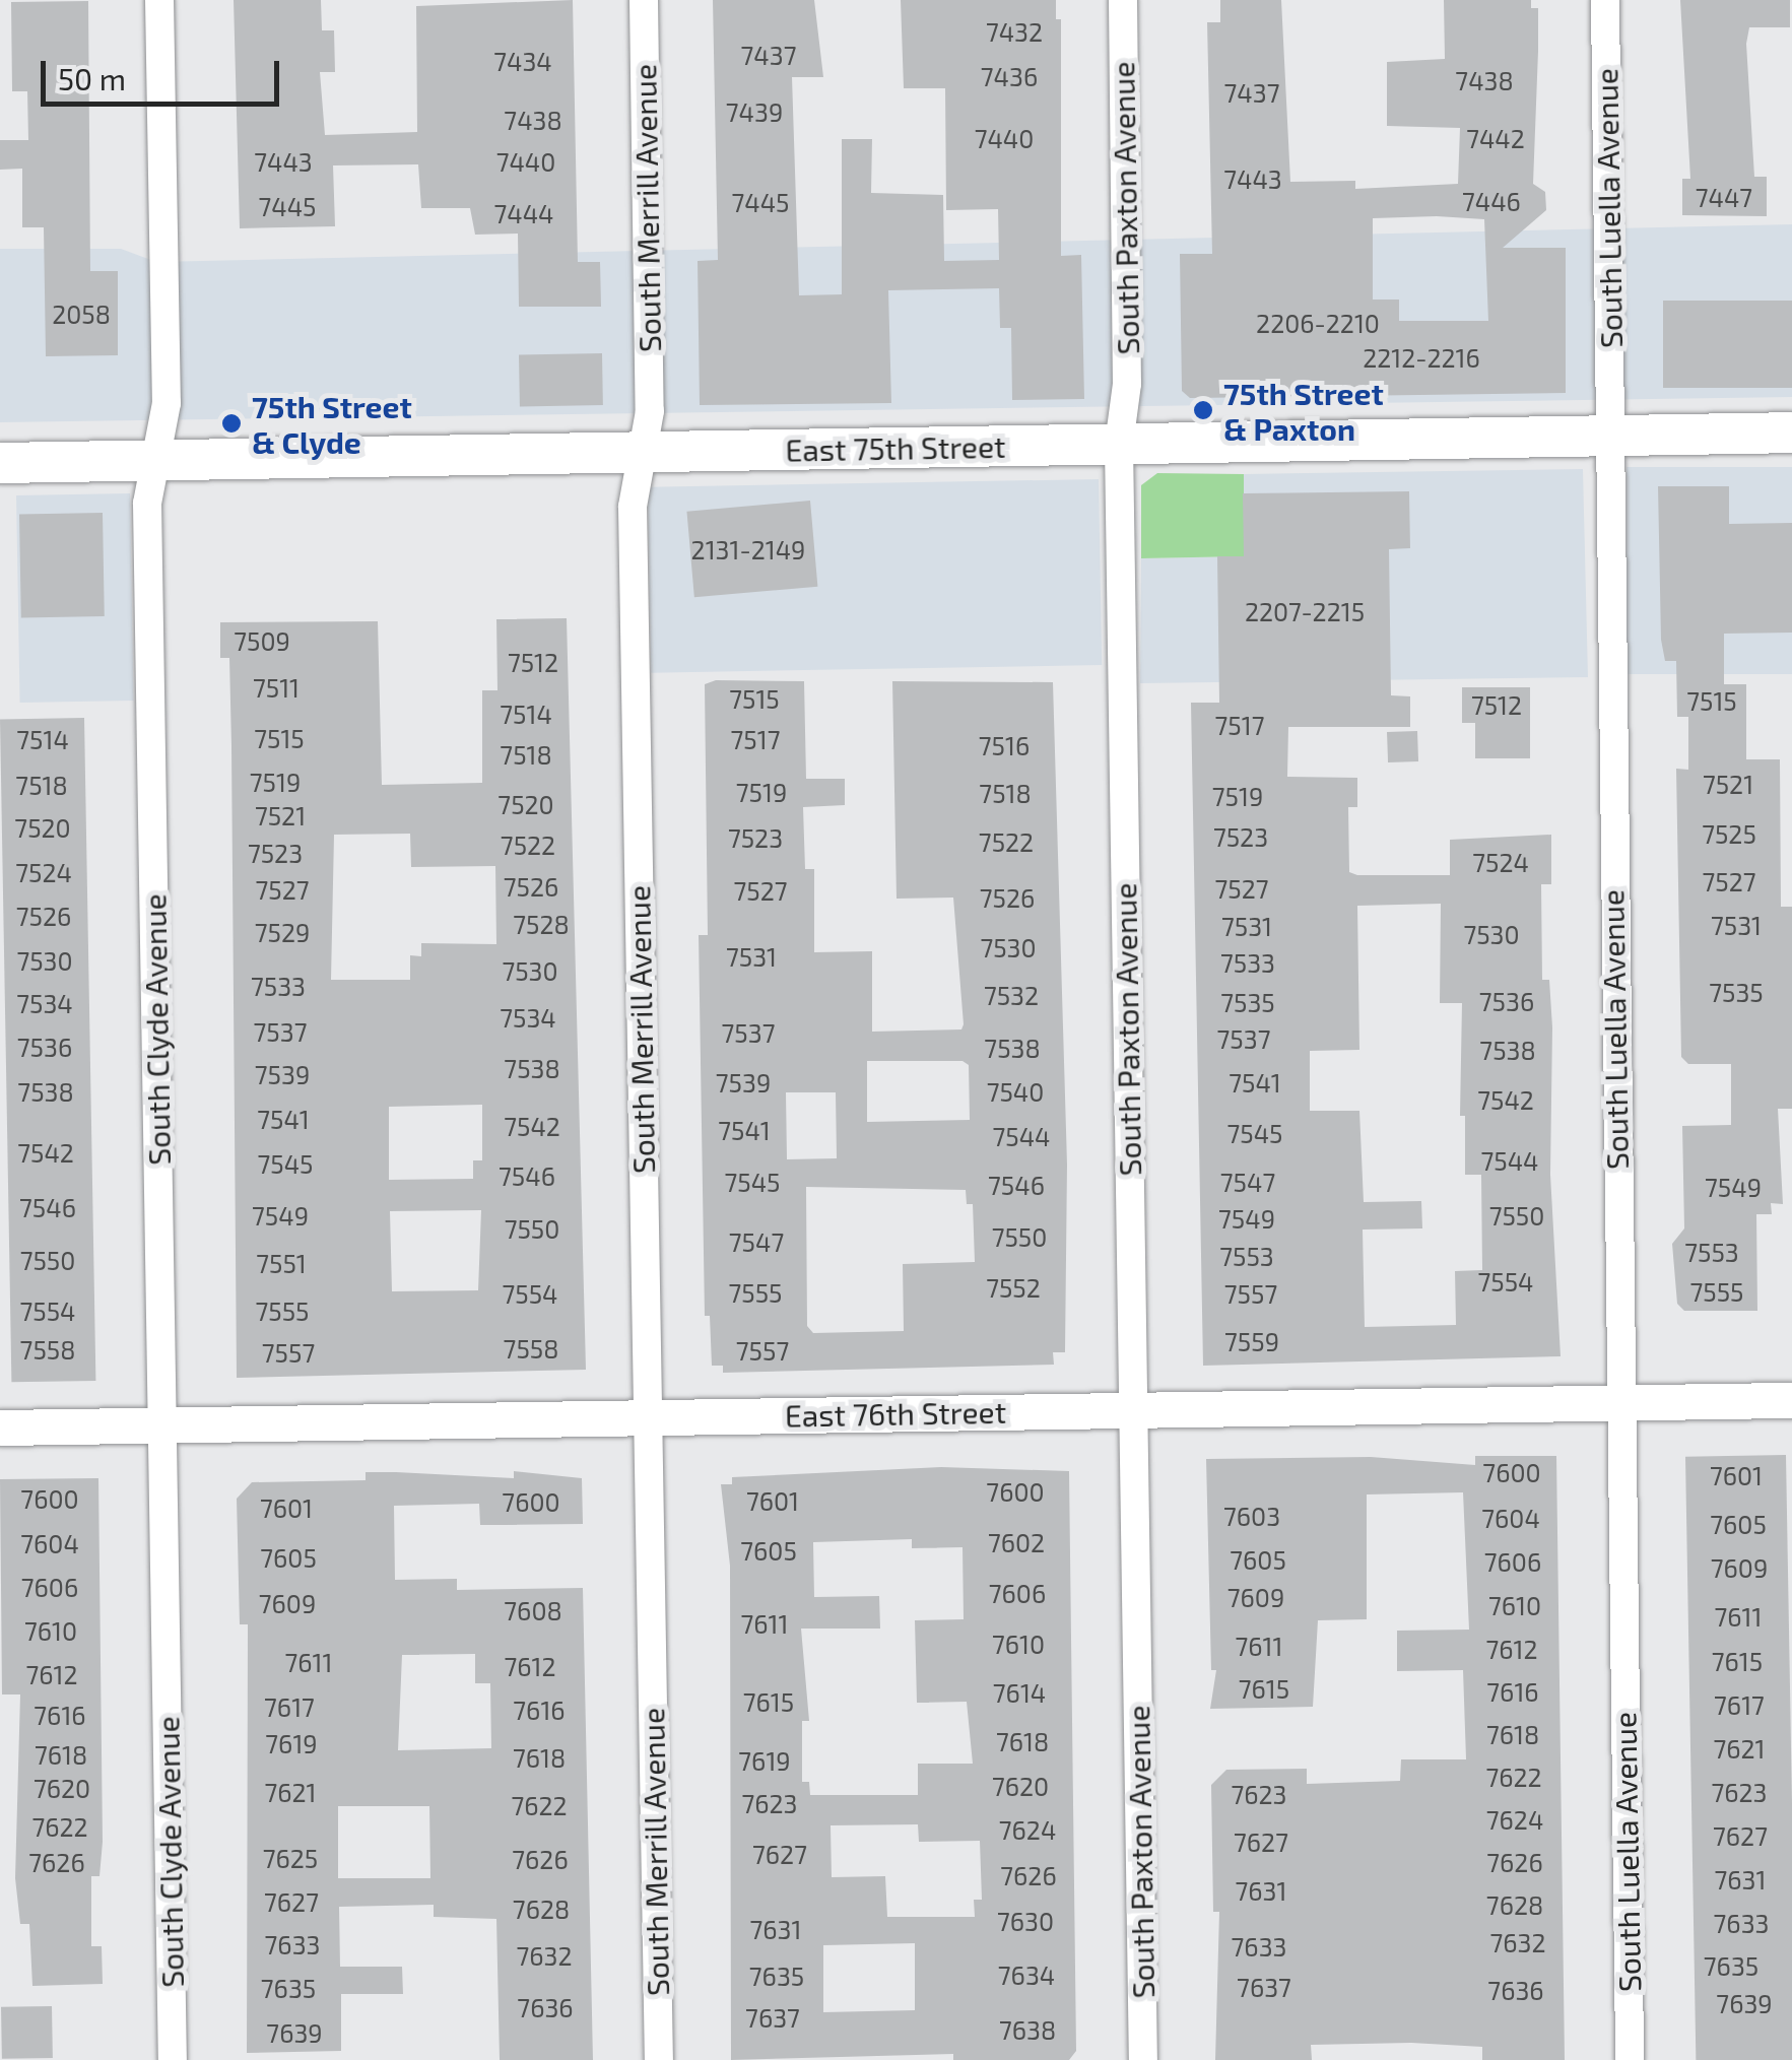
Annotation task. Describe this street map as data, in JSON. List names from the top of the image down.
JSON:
{
  "streets": {
    "main road": ["East 75th Street"],
    "street": [
      "South Merrill Avenue",
      "South Paxton Avenue",
      "South Luella Avenue",
      "South Clyde Avenue",
      "East 76th Street"
    ]
  },
  "crossings": [
    ["South Merrill Avenue", "East 75th Street"],
    ["South Merrill Avenue", "East 76th Street"],
    ["South Paxton Avenue", "East 75th Street"],
    ["South Paxton Avenue", "East 76th Street"],
    ["South Luella Avenue", "East 75th Street"],
    ["South Luella Avenue", "East 76th Street"],
    ["East 75th Street", "South Clyde Avenue"],
    ["South Clyde Avenue", "East 76th Street"]
  ],
  "places": ["75th Street & Paxton", "75th Street & Clyde"],
  "house_numbers": [
    "7432",
    "7437",
    "7434",
    "7436",
    "7438",
    "7437",
    "7439",
    "7438",
    "7440",
    "7442",
    "7443",
    "7440",
    "7443",
    "7447",
    "7446",
    "7445",
    "7445",
    "7444",
    "2058",
    "2206-2210",
    "2212-2216",
    "2131-2149",
    "2207-2215",
    "7509",
    "7512",
    "7511",
    "7515",
    "7515",
    "7512",
    "7514",
    "7517",
    "7515",
    "7514",
    "7517",
    "7516",
    "7518",
    "7519",
    "7521",
    "7518",
    "7519",
    "7518",
    "7519",
    "7520",
    "7521",
    "7520",
    "7525",
    "7523",
    "7523",
    "7522",
    "7522",
    "7523",
    "7524",
    "7524",
    "7527",
    "7526",
    "7527",
    "7527",
    "7527",
    "7526",
    "7526",
    "7528",
    "7531",
    "7531",
    "7529",
    "7530",
    "7530",
    "7531",
    "7530",
    "7533",
    "7530",
    "7533",
    "7535",
    "7532",
    "7536",
    "7535",
    "7534",
    "7534",
    "7537",
    "7537",
    "7537",
    "7536",
    "7538",
    "7538",
    "7538",
    "7539",
    "7539",
    "7541",
    "7538",
    "7540",
    "7542",
    "7541",
    "7542",
    "7541",
    "7545",
    "7544",
    "7542",
    "7544",
    "7545",
    "7546",
    "7545",
    "7547",
    "7546",
    "7549",
    "7546",
    "7549",
    "7550",
    "7549",
    "7550",
    "7550",
    "7547",
    "7553",
    "7553",
    "7550",
    "7551",
    "7554",
    "7552",
    "7555",
    "7555",
    "7554",
    "7557",
    "7554",
    "7555",
    "7559",
    "7558",
    "7558",
    "7557",
    "7557",
    "7600",
    "7601",
    "7600",
    "7600",
    "7601",
    "7600",
    "7601",
    "7603",
    "7604",
    "7605",
    "7602",
    "7604",
    "7605",
    "7605",
    "7605",
    "7606",
    "7609",
    "7606",
    "7606",
    "7609",
    "7609",
    "7610",
    "7608",
    "7611",
    "7611",
    "7610",
    "7610",
    "7611",
    "7612",
    "7615",
    "7611",
    "7612",
    "7612",
    "7615",
    "7616",
    "7614",
    "7615",
    "7617",
    "7617",
    "7616",
    "7616",
    "7618",
    "7618",
    "7619",
    "7621",
    "7618",
    "7618",
    "7619",
    "7622",
    "7620",
    "7620",
    "7621",
    "7623",
    "7623",
    "7623",
    "7622",
    "7624",
    "7622",
    "7624",
    "7627",
    "7627",
    "7627",
    "7625",
    "7626",
    "7626",
    "7626",
    "7626",
    "7631",
    "7631",
    "7627",
    "7628",
    "7628",
    "7630",
    "7633",
    "7631",
    "7632",
    "7633",
    "7633",
    "7632",
    "7635",
    "7634",
    "7635",
    "7637",
    "7635",
    "7636",
    "7639",
    "7636",
    "7637",
    "7638",
    "7639"
  ],
  "scale_bar": "50 m"
}
